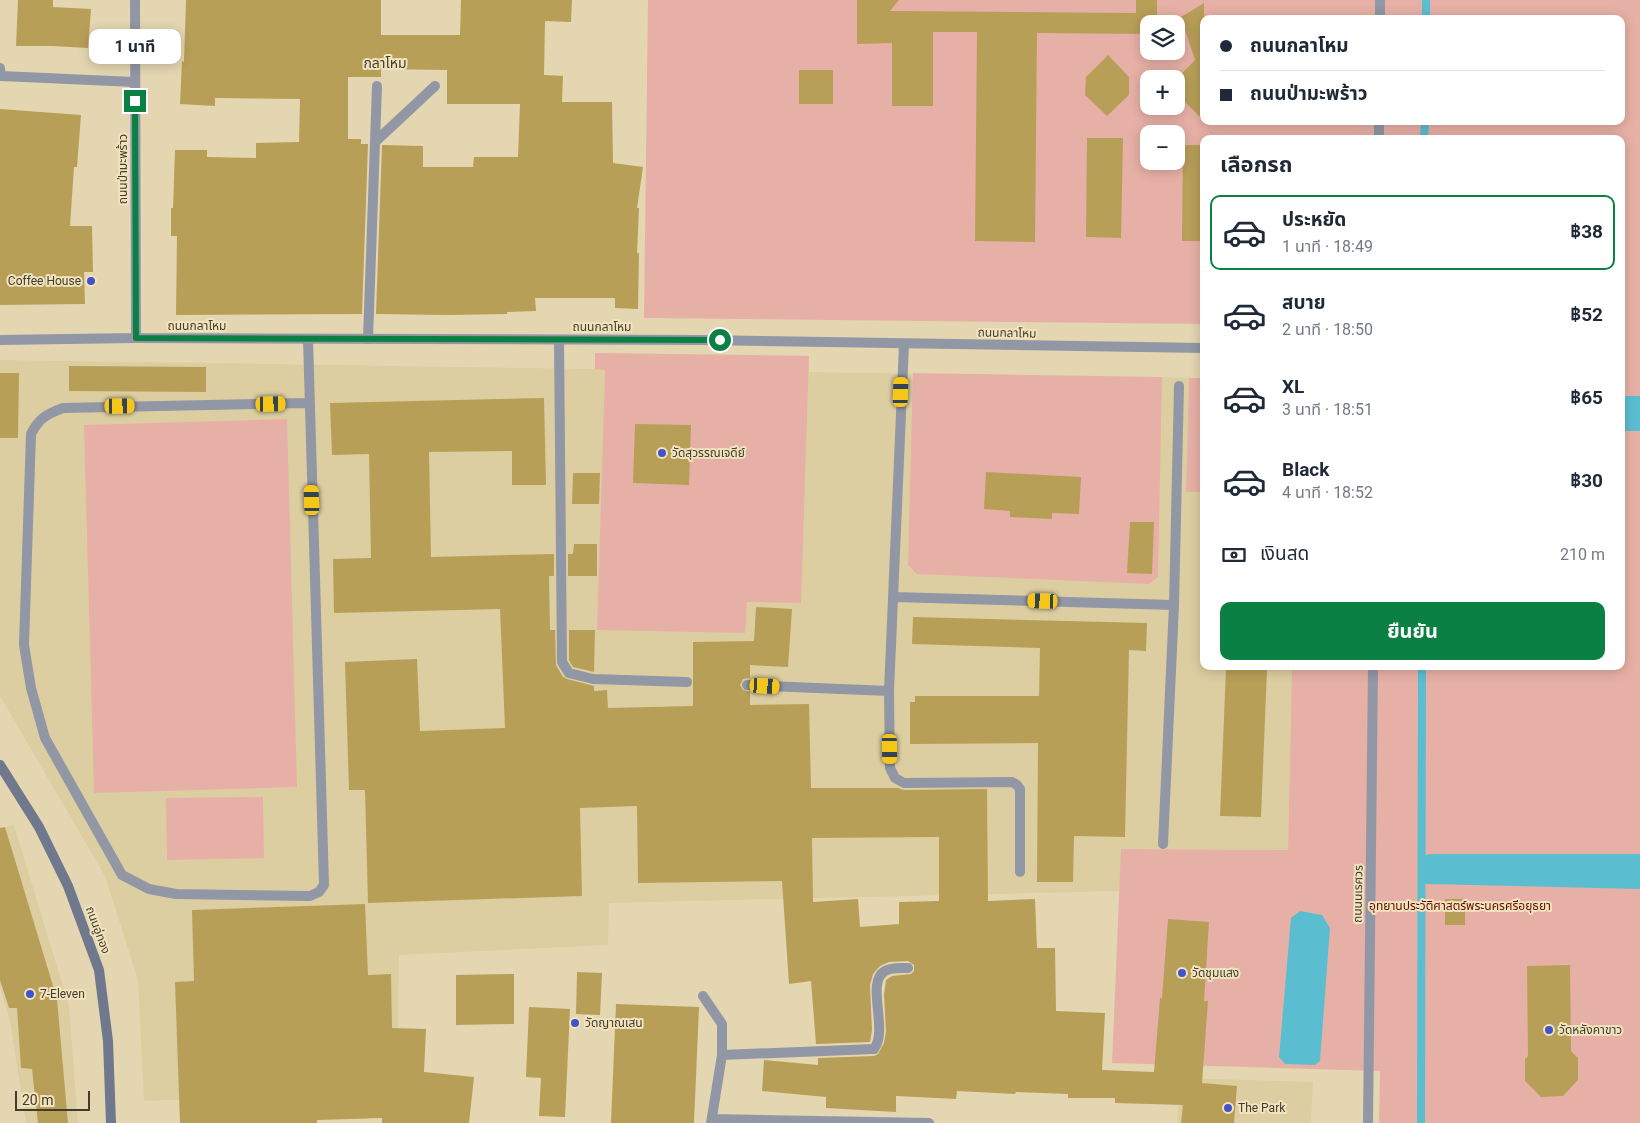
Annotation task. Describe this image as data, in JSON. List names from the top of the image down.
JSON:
{
  "streets": {
    "main road": ["ถนนอู่ทอง"],
    "street": ["ถนนป่ามะพร้าว", "ถนนกลาโหม", "ถนนนเรศวร"]
  },
  "crossings": [
    ["ถนนป่ามะพร้าว", "ถนนกลาโหม"]
  ],
  "districts": ["กลาโหม"],
  "parks": ["อุทยานประวัติศาสตร์พระนครศรีอยุธยา"],
  "places": [
    "Coffee House",
    "วัดสุวรรณเจดีย์",
    "วัดชุมแสง",
    "7-Eleven",
    "วัดญาณเสน",
    "วัดหลังคาขาว",
    "The Park"
  ],
  "scale_bar": "20 m",
  "page": {
    "map_buttons": ["+", "−"],
    "banner": ["ถนนกลาโหม", "ถนนป่ามะพร้าว"],
    "bubble": "1 นาที",
    "heading": "เลือกรถ",
    "list": [
      {
        "name": "ประหยัด",
        "note": "1 นาที · 18:49",
        "value": "฿38"
      },
      {
        "name": "สบาย",
        "note": "2 นาที · 18:50",
        "value": "฿52"
      },
      {
        "name": "XL",
        "note": "3 นาที · 18:51",
        "value": "฿65"
      },
      {
        "name": "Black",
        "note": "4 นาที · 18:52",
        "value": "฿30"
      }
    ],
    "pay": ["เงินสด", "210 m"],
    "buttons": "ยืนยัน",
    "scale": "20 m"
  }
}
